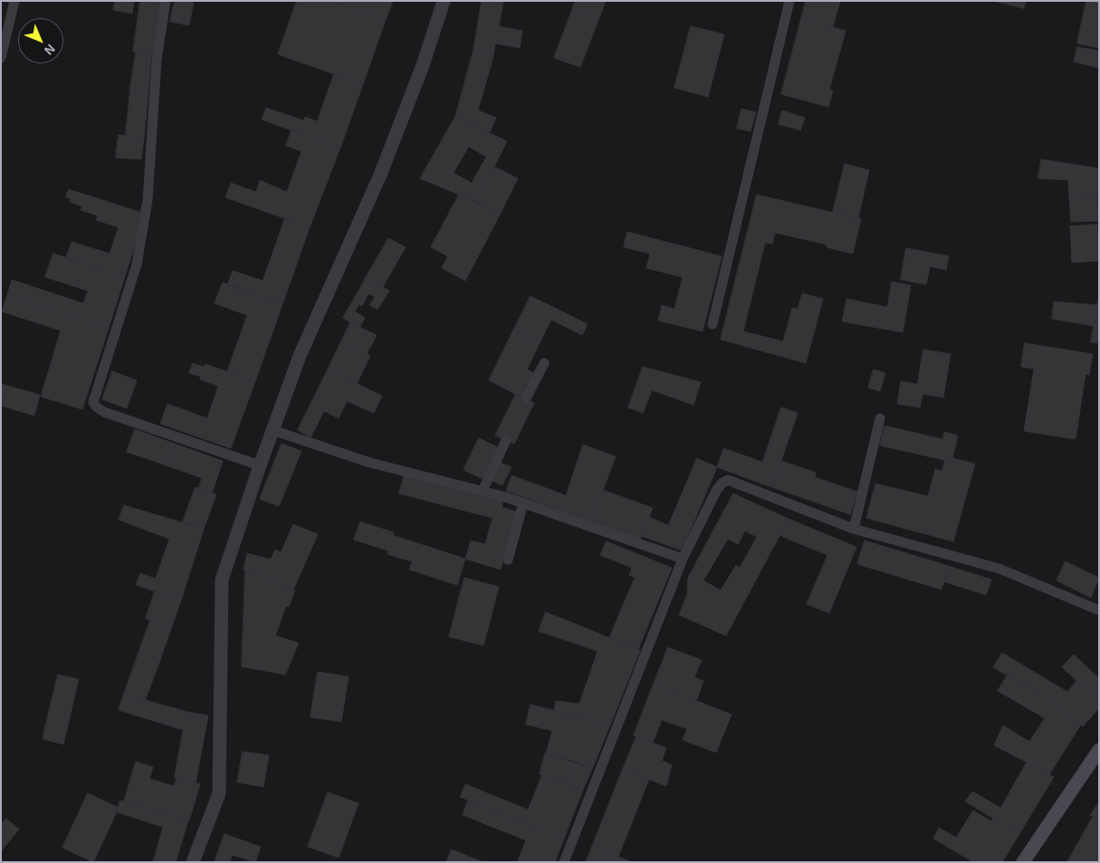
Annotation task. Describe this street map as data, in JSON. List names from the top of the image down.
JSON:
{
  "north": "bottom right"
}
